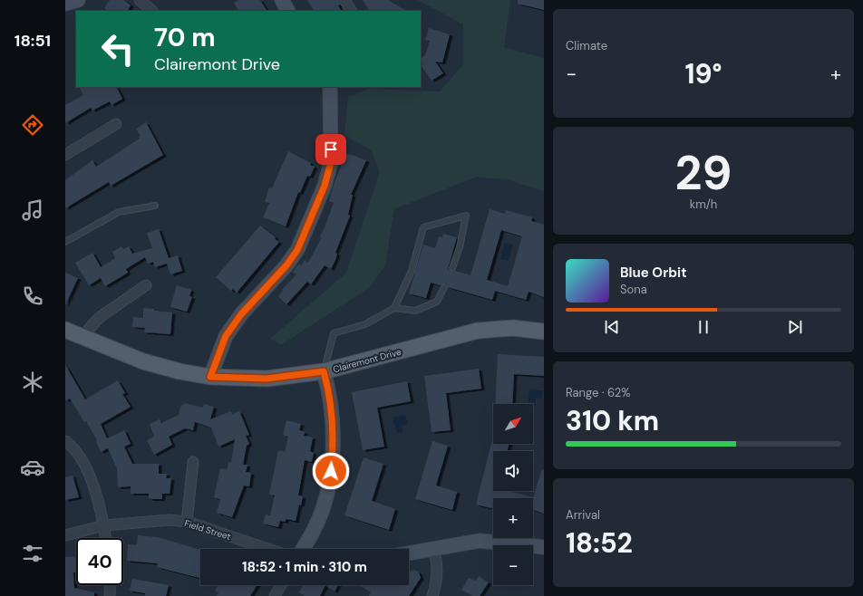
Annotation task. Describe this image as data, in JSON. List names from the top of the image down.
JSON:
{
  "streets": {
    "main road": ["Clairemont Drive"],
    "street": ["Field Street"]
  },
  "north": "top right",
  "page": {
    "tabs": "18:51",
    "tile": [
      "Climate",
      ["29", "km/h"],
      ["Range · 62%", "310 km"],
      ["Arrival", "18:52"]
    ],
    "turn": ["70 m", "Clairemont Drive"],
    "heat": ["−", "19°", "+"],
    "song": ["Blue Orbit", "Sona"],
    "map_buttons": ["+", "−"],
    "limit": "40",
    "trip": "18:52 · 1 min · 310 m"
  }
}
